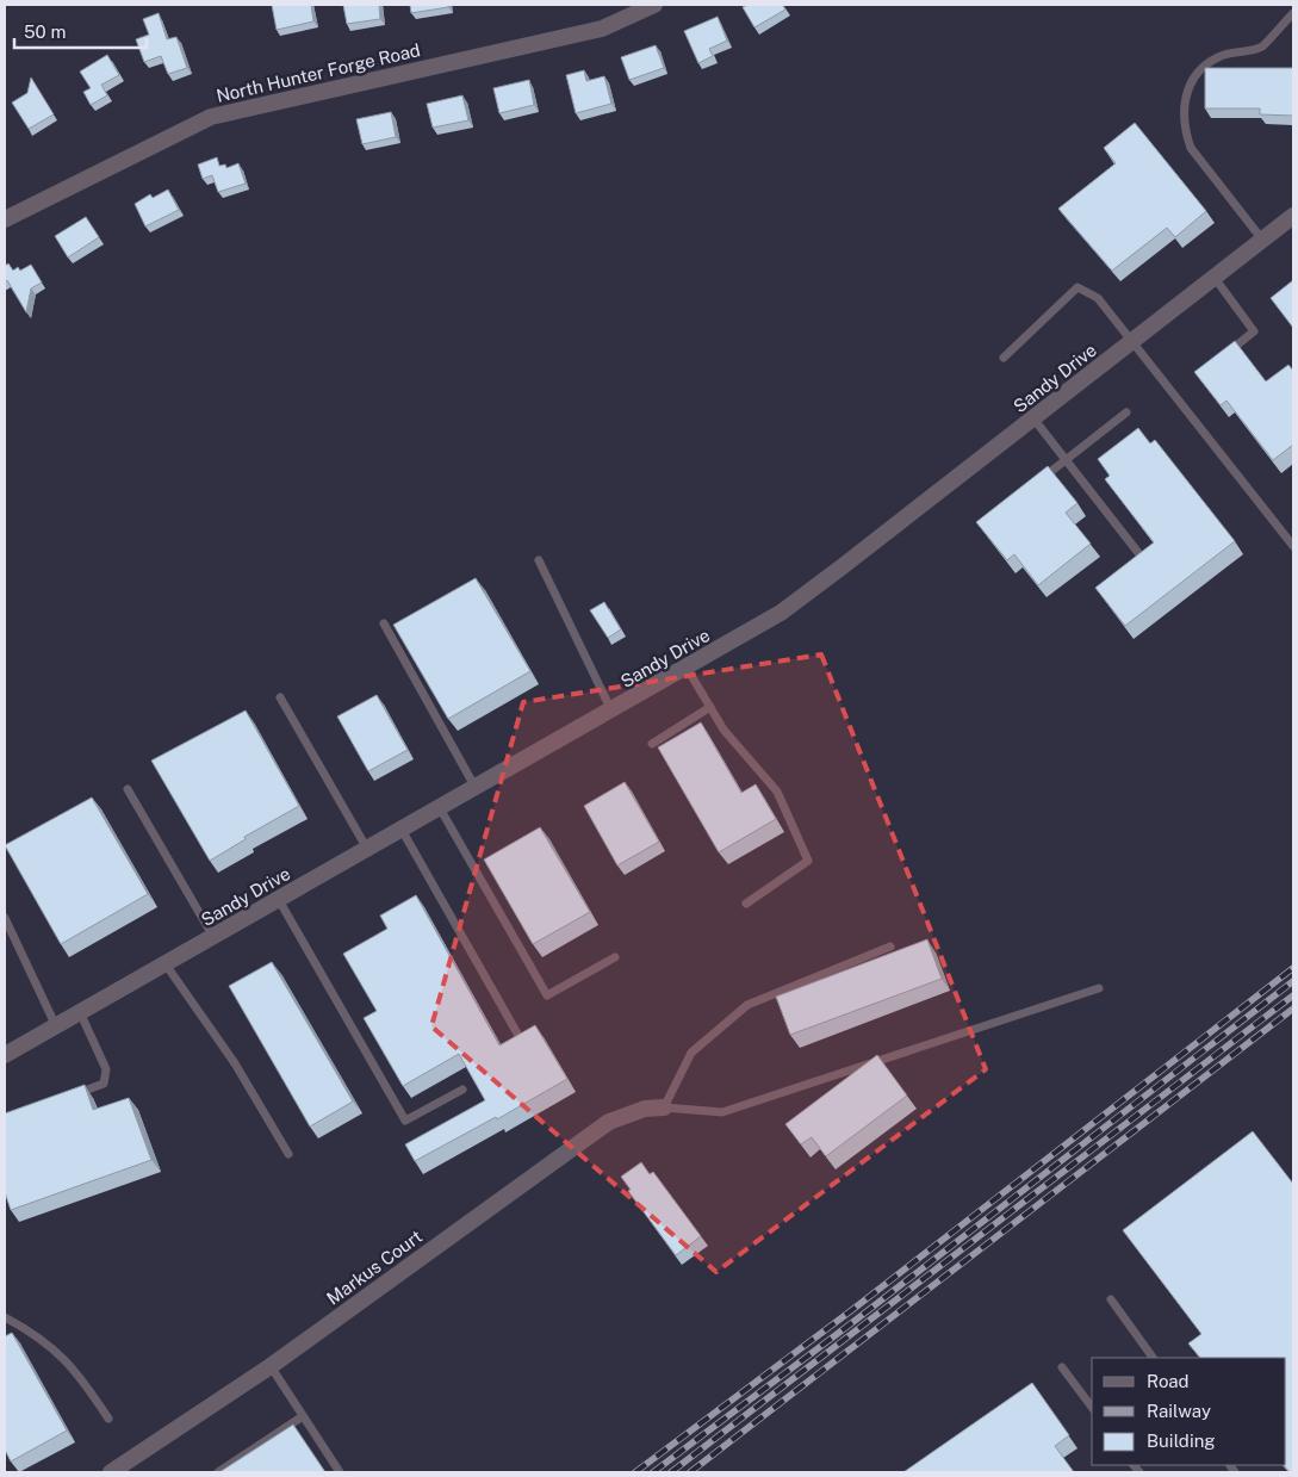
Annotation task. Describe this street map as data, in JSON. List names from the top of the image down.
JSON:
{
  "streets": {
    "street": ["North Hunter Forge Road", "Sandy Drive", "Markus Court"]
  },
  "legend": ["Road", "Railway", "Building"],
  "scale_bar": "50 m"
}
